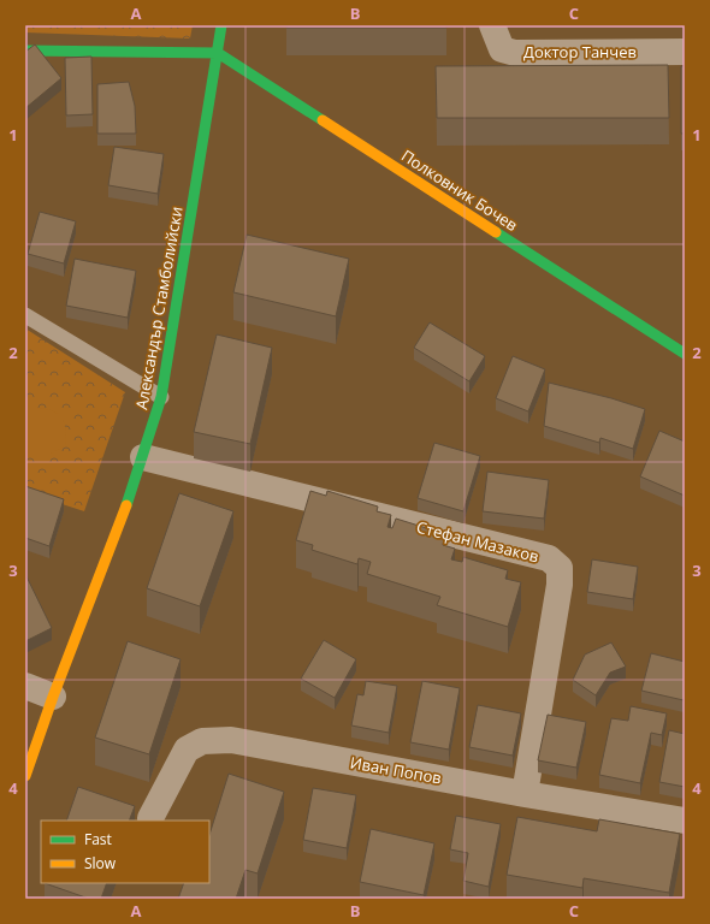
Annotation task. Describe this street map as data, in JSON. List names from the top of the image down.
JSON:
{
  "streets": {
    "street": [
      "Доктор Танчев",
      "Полковник Бочев",
      "Александър Стамболийски",
      "Стефан Мазаков",
      "Иван Попов"
    ]
  },
  "crossings": [
    ["Полковник Бочев", "Александър Стамболийски"],
    ["Александър Стамболийски", "Стефан Мазаков"],
    ["Стефан Мазаков", "Иван Попов"]
  ],
  "legend": ["Fast", "Slow"],
  "grid": {
    "columns": ["A", "B", "C"],
    "rows": [
      "1",
      "2",
      "3",
      "4"
    ]
  }
}
